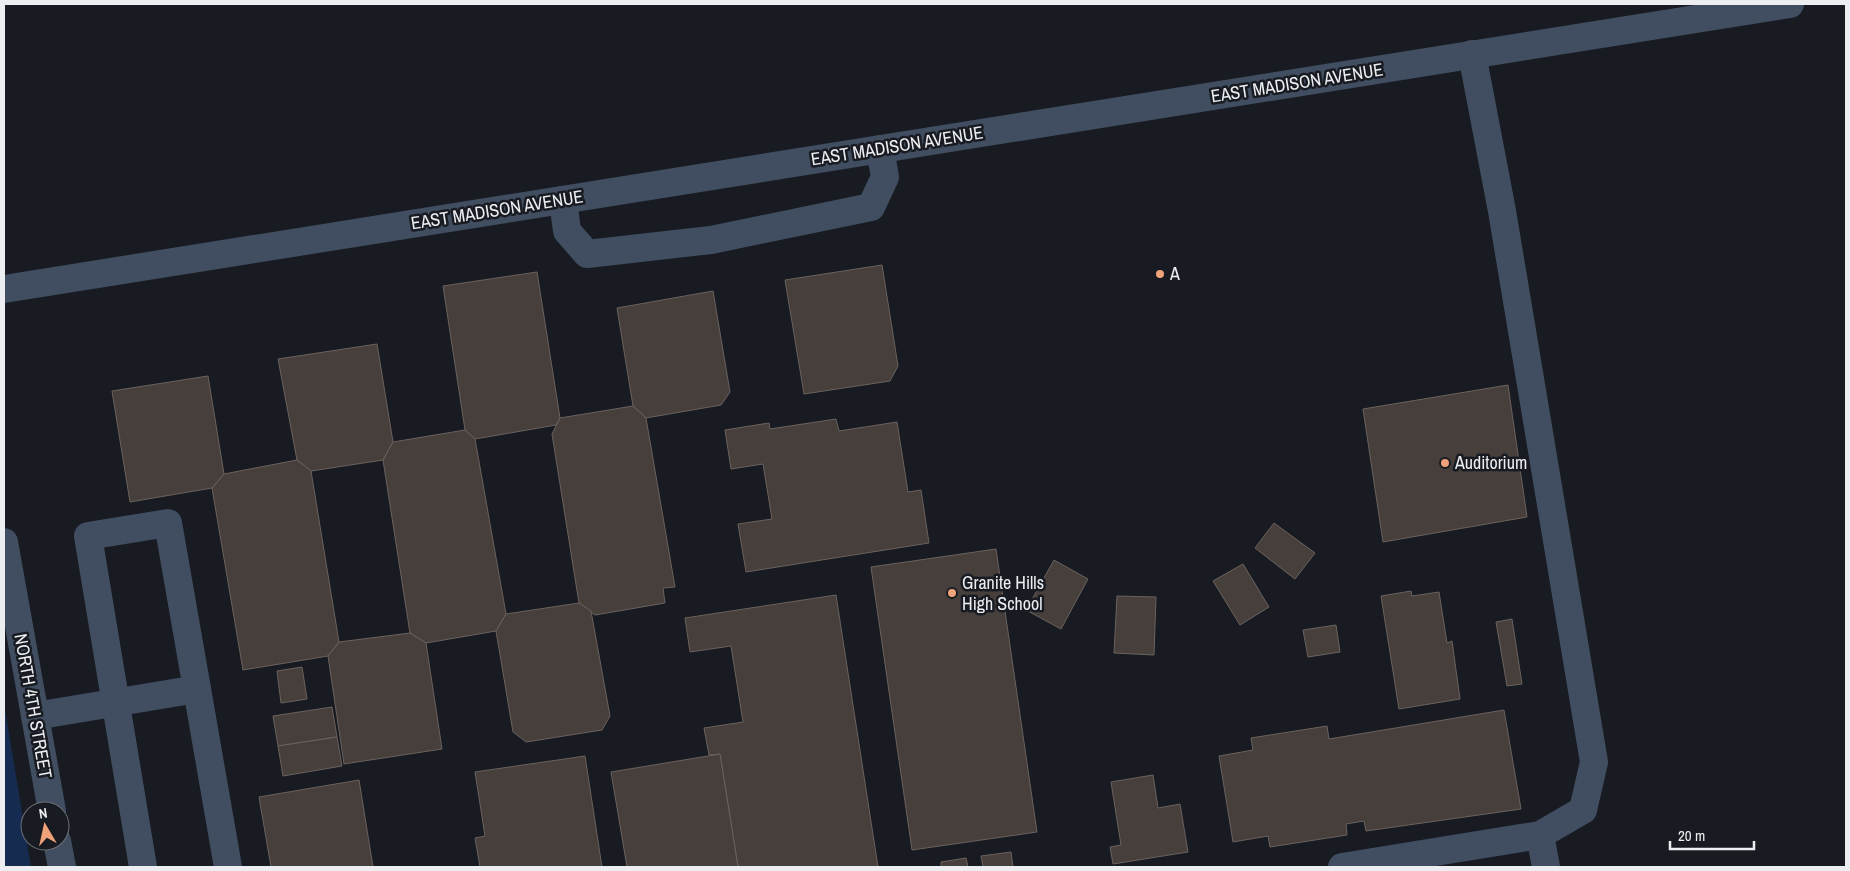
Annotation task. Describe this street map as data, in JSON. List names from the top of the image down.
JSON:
{
  "streets": {
    "street": ["EAST MADISON AVENUE", "NORTH 4TH STREET"]
  },
  "places": ["A", "Auditorium", "Granite Hills High School"],
  "scale_bar": "20 m",
  "north": "top"
}
